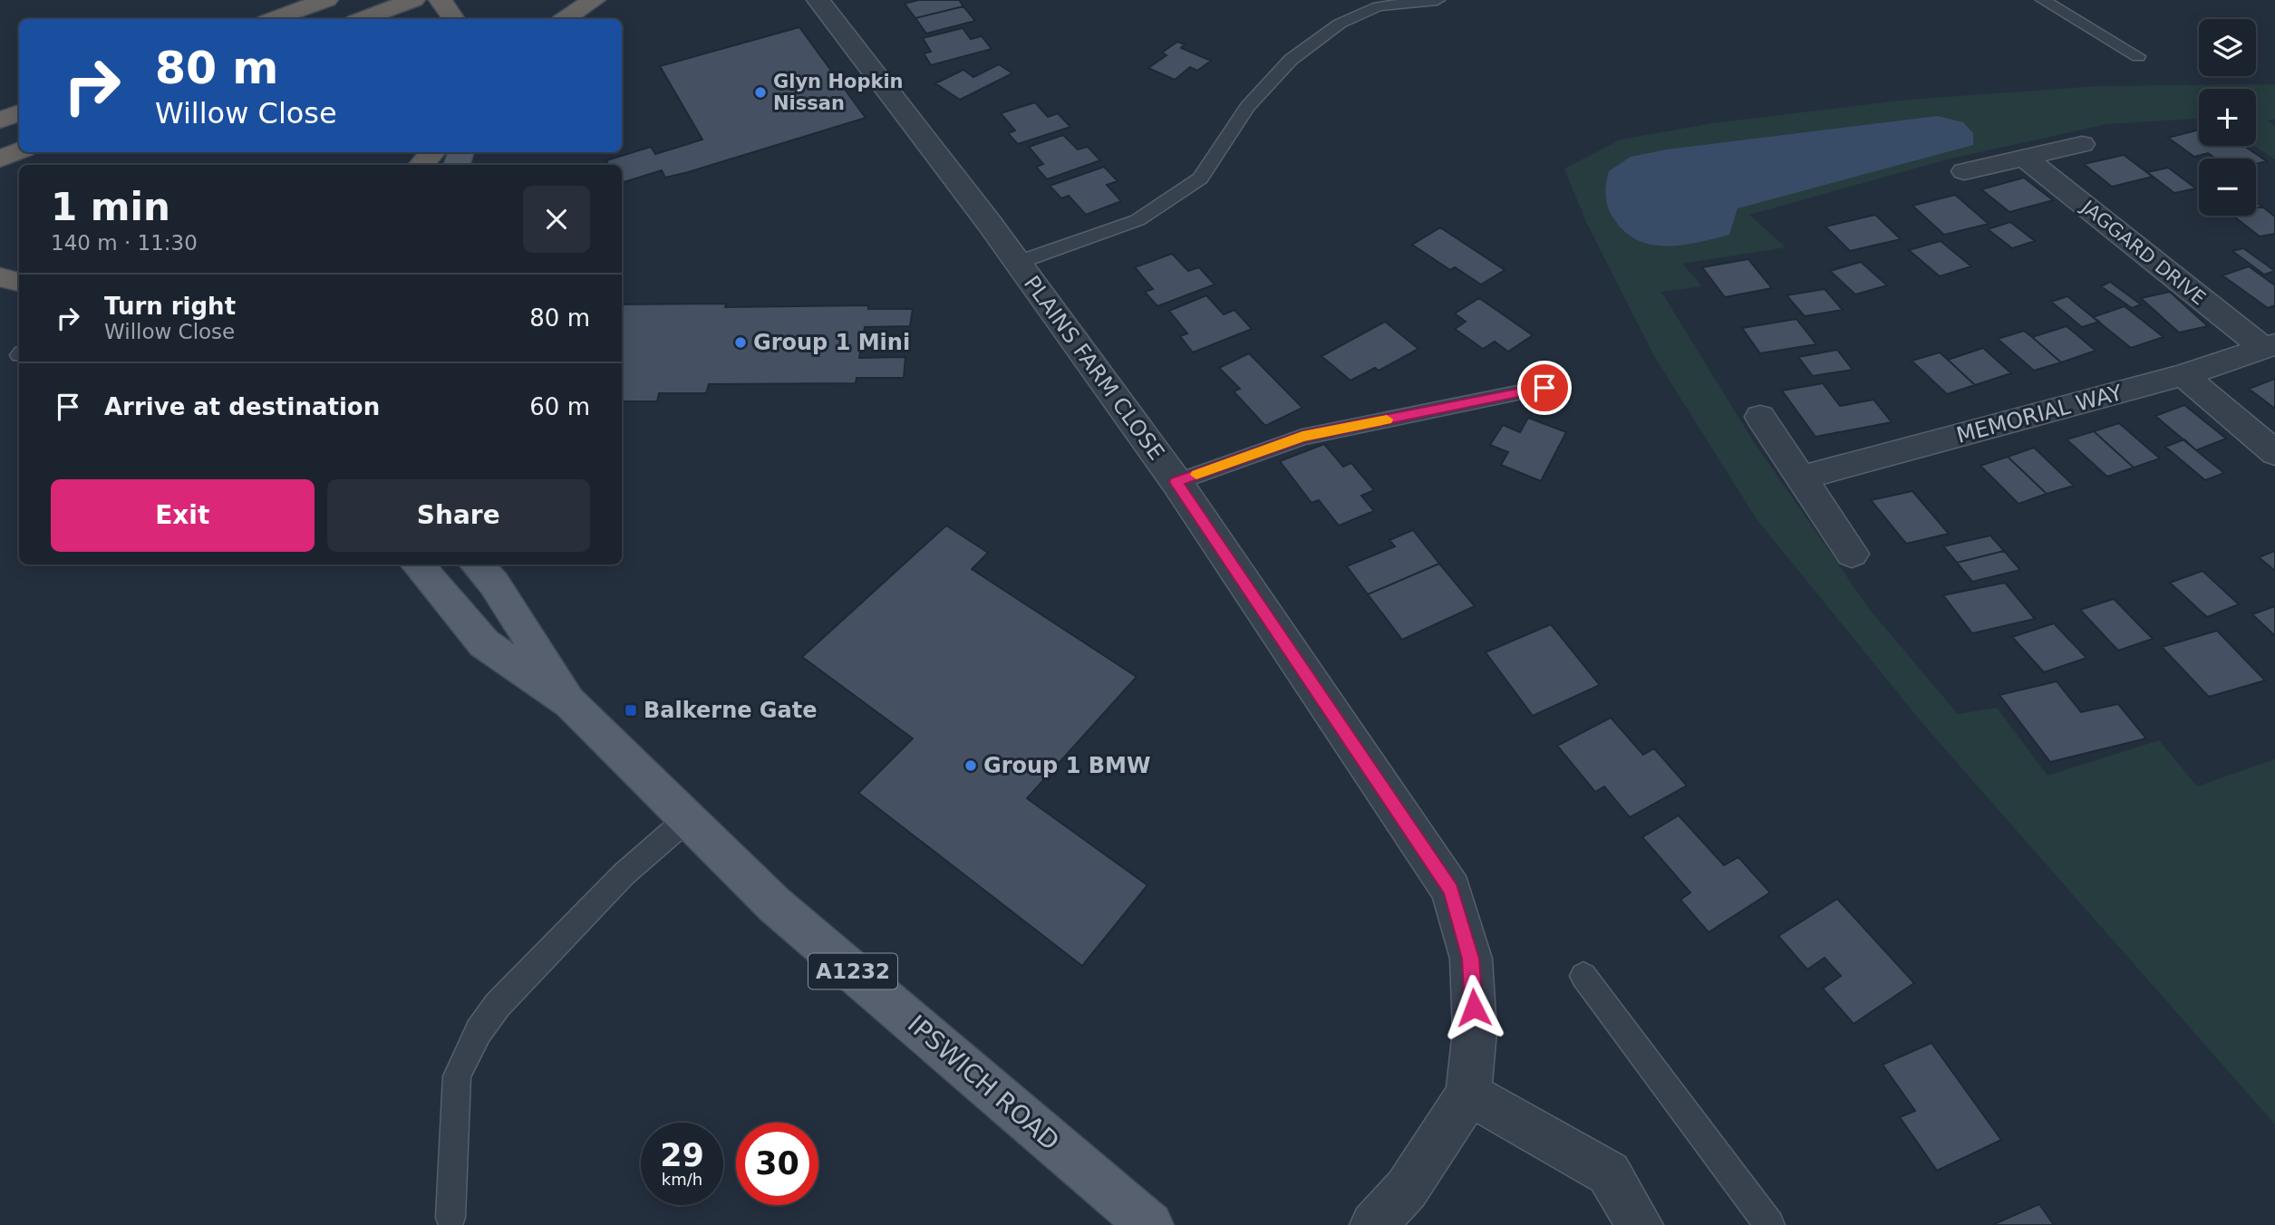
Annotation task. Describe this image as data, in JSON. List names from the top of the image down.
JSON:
{
  "streets": {
    "main road": ["A1232", "IPSWICH ROAD"],
    "street": ["JAGGARD DRIVE", "PLAINS FARM CLOSE", "MEMORIAL WAY"]
  },
  "crossings": [
    ["JAGGARD DRIVE", "MEMORIAL WAY"]
  ],
  "places": {
    "other": ["Glyn Hopkin Nissan", "Group 1 Mini", "Group 1 BMW"],
    "transit": ["Balkerne Gate"]
  },
  "page": {
    "map_buttons": ["+", "−"],
    "turn": ["80 m", "Willow Close"],
    "heading": ["1 min", "140 m · 11:30"],
    "list": [
      {
        "name": "Turn right",
        "note": "Willow Close",
        "value": "80 m"
      },
      {
        "name": "Arrive at destination",
        "value": "60 m"
      }
    ],
    "buttons": ["Exit", "Share"],
    "speed": "29 km/h",
    "limit": "30"
  }
}
